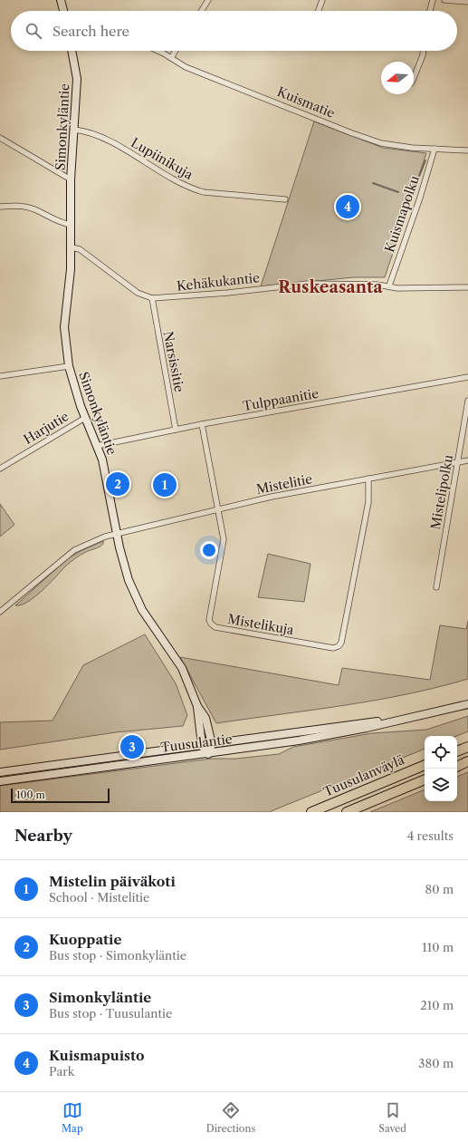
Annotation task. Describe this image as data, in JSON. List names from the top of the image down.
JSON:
{
  "streets": {
    "highway": ["Tuusulanväylä"],
    "main road": ["Simonkyläntie", "Tuusulantie"],
    "street": [
      "Kuismatie",
      "Lupiinikuja",
      "Kuismapolku",
      "Kehäkukantie",
      "Narsissitie",
      "Tulppaanitie",
      "Harjutie",
      "Mistelitie",
      "Mistelipolku",
      "Mistelikuja"
    ]
  },
  "crossings": [
    ["Kuismatie", "Kuismapolku"],
    ["Simonkyläntie", "Lupiinikuja"],
    ["Simonkyläntie", "Kehäkukantie"],
    ["Simonkyläntie", "Tulppaanitie"],
    ["Simonkyläntie", "Harjutie"],
    ["Simonkyläntie", "Mistelitie"],
    ["Simonkyläntie", "Tuusulantie"],
    ["Kuismapolku", "Kehäkukantie"],
    ["Kehäkukantie", "Narsissitie"],
    ["Narsissitie", "Tulppaanitie"],
    ["Tulppaanitie", "Mistelikuja"],
    ["Mistelitie", "Mistelipolku"],
    ["Mistelitie", "Mistelikuja"]
  ],
  "districts": ["Ruskeasanta"],
  "scale_bar": "100 m",
  "north": "left",
  "page": {
    "search": "Search here",
    "pins": [
      "4",
      "2",
      "1",
      "3"
    ],
    "scale": "100 m",
    "heading": ["Nearby", "4 results"],
    "list": [
      {
        "mark": "1",
        "name": "Mistelin päiväkoti",
        "note": "School · Mistelitie",
        "value": "80 m"
      },
      {
        "mark": "2",
        "name": "Kuoppatie",
        "note": "Bus stop · Simonkyläntie",
        "value": "110 m"
      },
      {
        "mark": "3",
        "name": "Simonkyläntie",
        "note": "Bus stop · Tuusulantie",
        "value": "210 m"
      },
      {
        "mark": "4",
        "name": "Kuismapuisto",
        "note": "Park",
        "value": "380 m"
      }
    ],
    "nav": ["Map", "Directions", "Saved"]
  }
}
